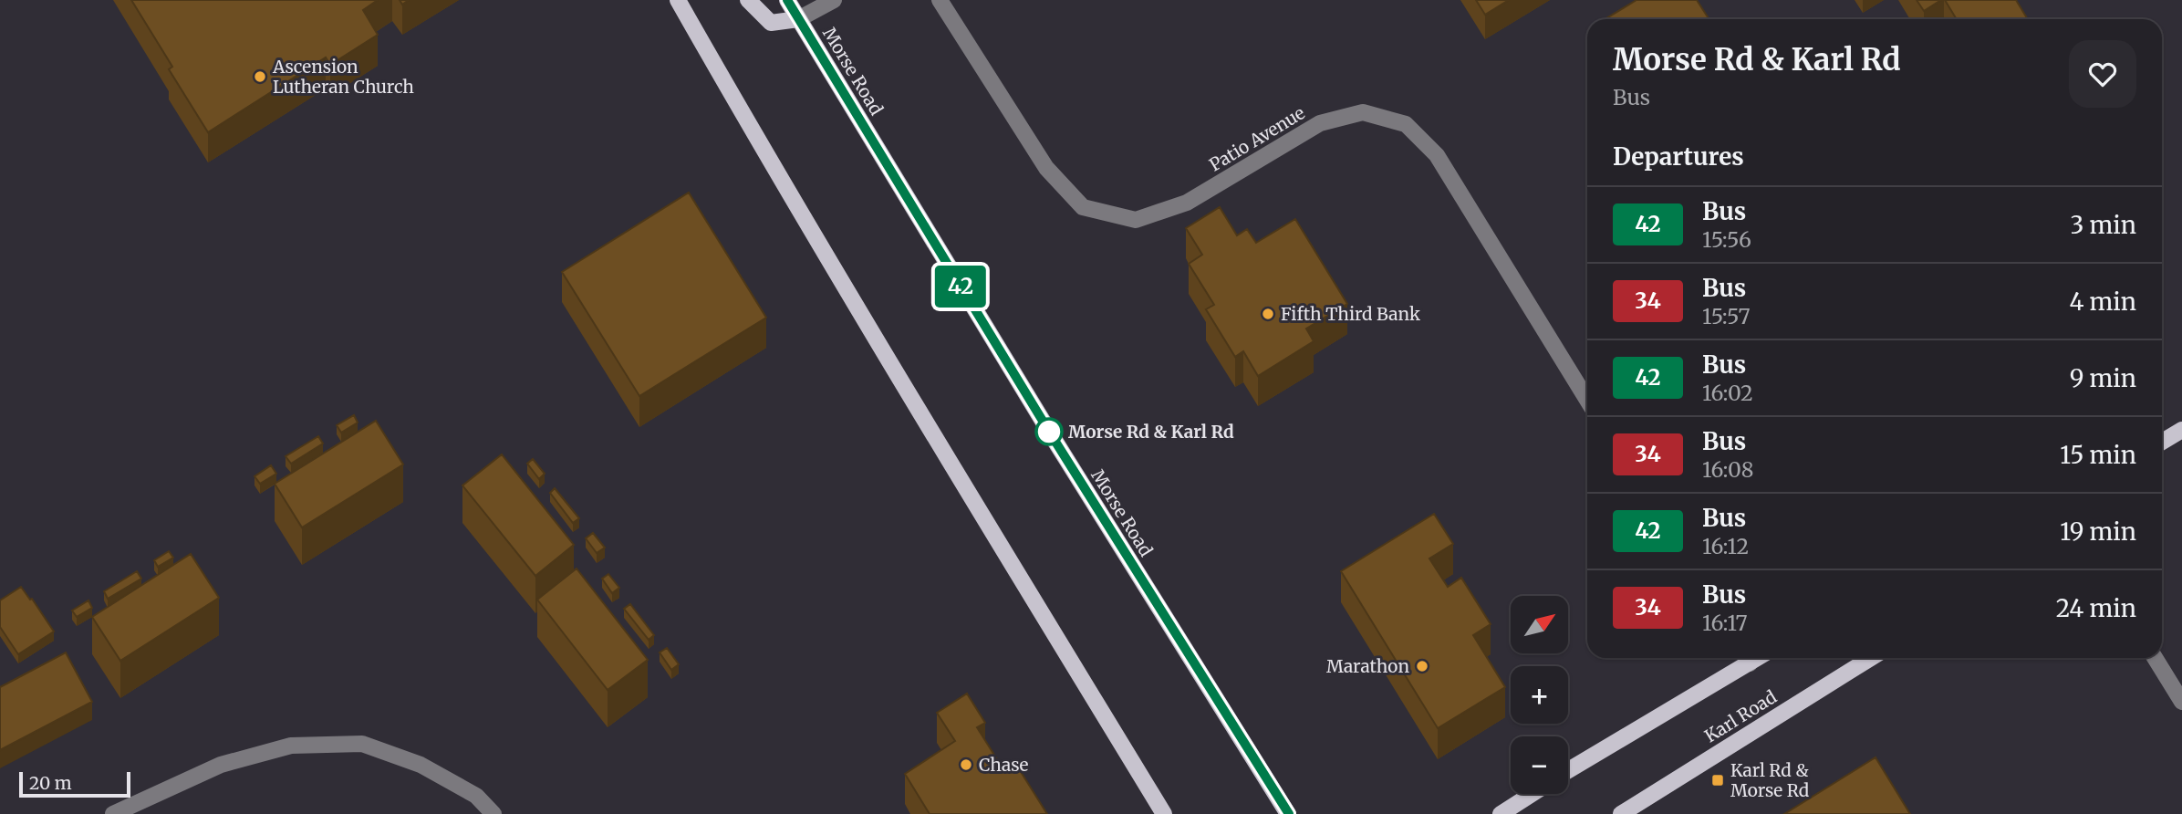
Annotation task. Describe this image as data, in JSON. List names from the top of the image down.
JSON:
{
  "streets": {
    "main road": ["Morse Road", "Karl Road"],
    "street": ["Patio Avenue"]
  },
  "places": {
    "other": [
      "Ascension Lutheran Church",
      "Fifth Third Bank",
      "Morse Rd & Karl Rd",
      "Marathon",
      "Chase"
    ],
    "transit": ["Karl Rd & Morse Rd"]
  },
  "lines": ["bus line 42"],
  "scale_bar": "20 m",
  "north": "top right",
  "page": {
    "on_map": "42",
    "heading": [
      ["Morse Rd & Karl Rd", "Bus"],
      "Departures"
    ],
    "list": [
      {
        "mark": "42",
        "name": "Bus",
        "note": "15:56",
        "value": "3 min"
      },
      {
        "mark": "34",
        "name": "Bus",
        "note": "15:57",
        "value": "4 min"
      },
      {
        "mark": "42",
        "name": "Bus",
        "note": "16:02",
        "value": "9 min"
      },
      {
        "mark": "34",
        "name": "Bus",
        "note": "16:08",
        "value": "15 min"
      },
      {
        "mark": "42",
        "name": "Bus",
        "note": "16:12",
        "value": "19 min"
      },
      {
        "mark": "34",
        "name": "Bus",
        "note": "16:17",
        "value": "24 min"
      }
    ],
    "map_buttons": ["+", "−"],
    "scale": "20 m"
  }
}
